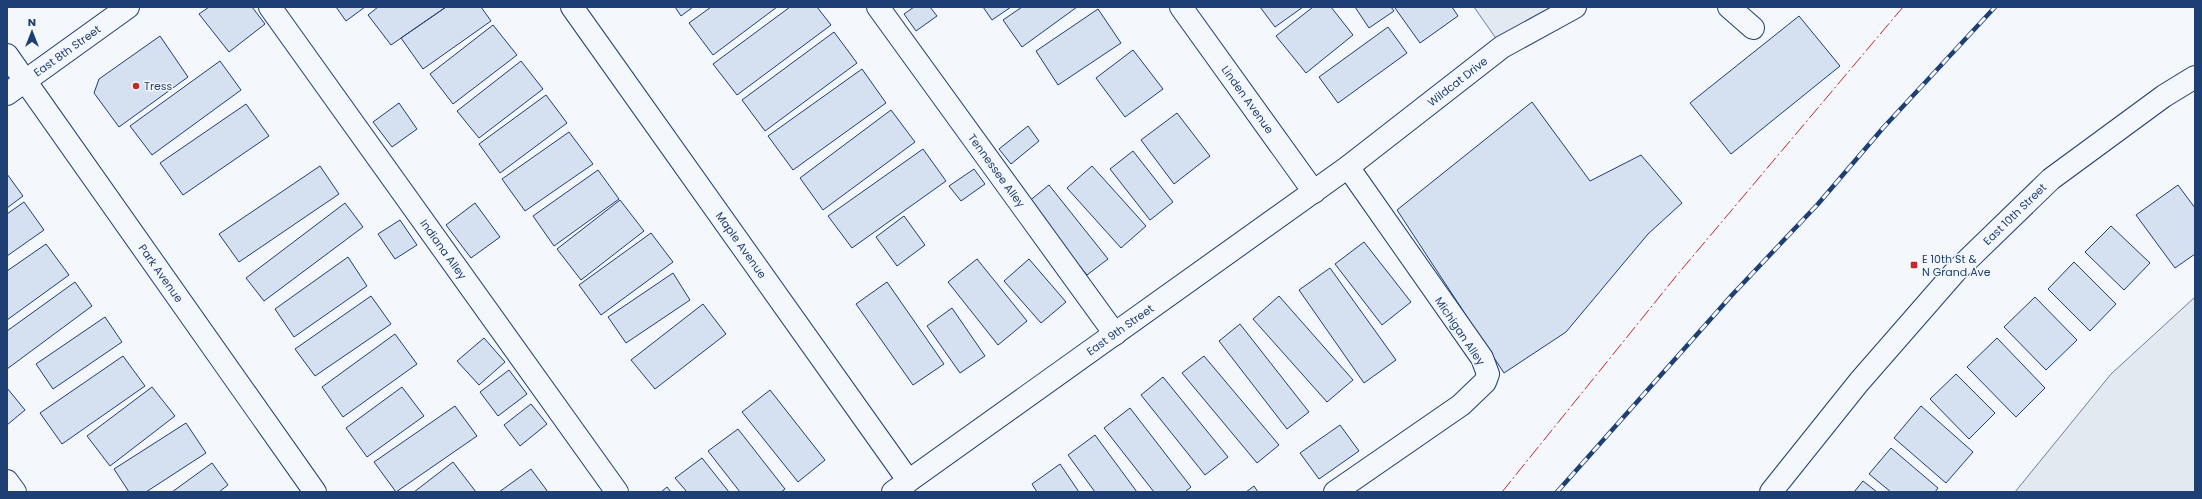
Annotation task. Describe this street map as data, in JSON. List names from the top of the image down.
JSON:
{
  "streets": {
    "street": [
      "East 8th Street",
      "Wildcat Drive",
      "Linden Avenue",
      "Tennessee Alley",
      "East 10th Street",
      "Maple Avenue",
      "Indiana Alley",
      "Park Avenue",
      "East 9th Street",
      "Michigan Alley"
    ]
  },
  "crossings": [
    ["East 8th Street", "Park Avenue"],
    ["Wildcat Drive", "East 9th Street"],
    ["Wildcat Drive", "Michigan Alley"],
    ["Linden Avenue", "East 9th Street"],
    ["Tennessee Alley", "East 9th Street"],
    ["Maple Avenue", "East 9th Street"],
    ["East 9th Street", "Michigan Alley"]
  ],
  "places": {
    "other": ["Tress"],
    "transit": ["E 10th St & N Grand Ave"]
  },
  "north": "top"
}
